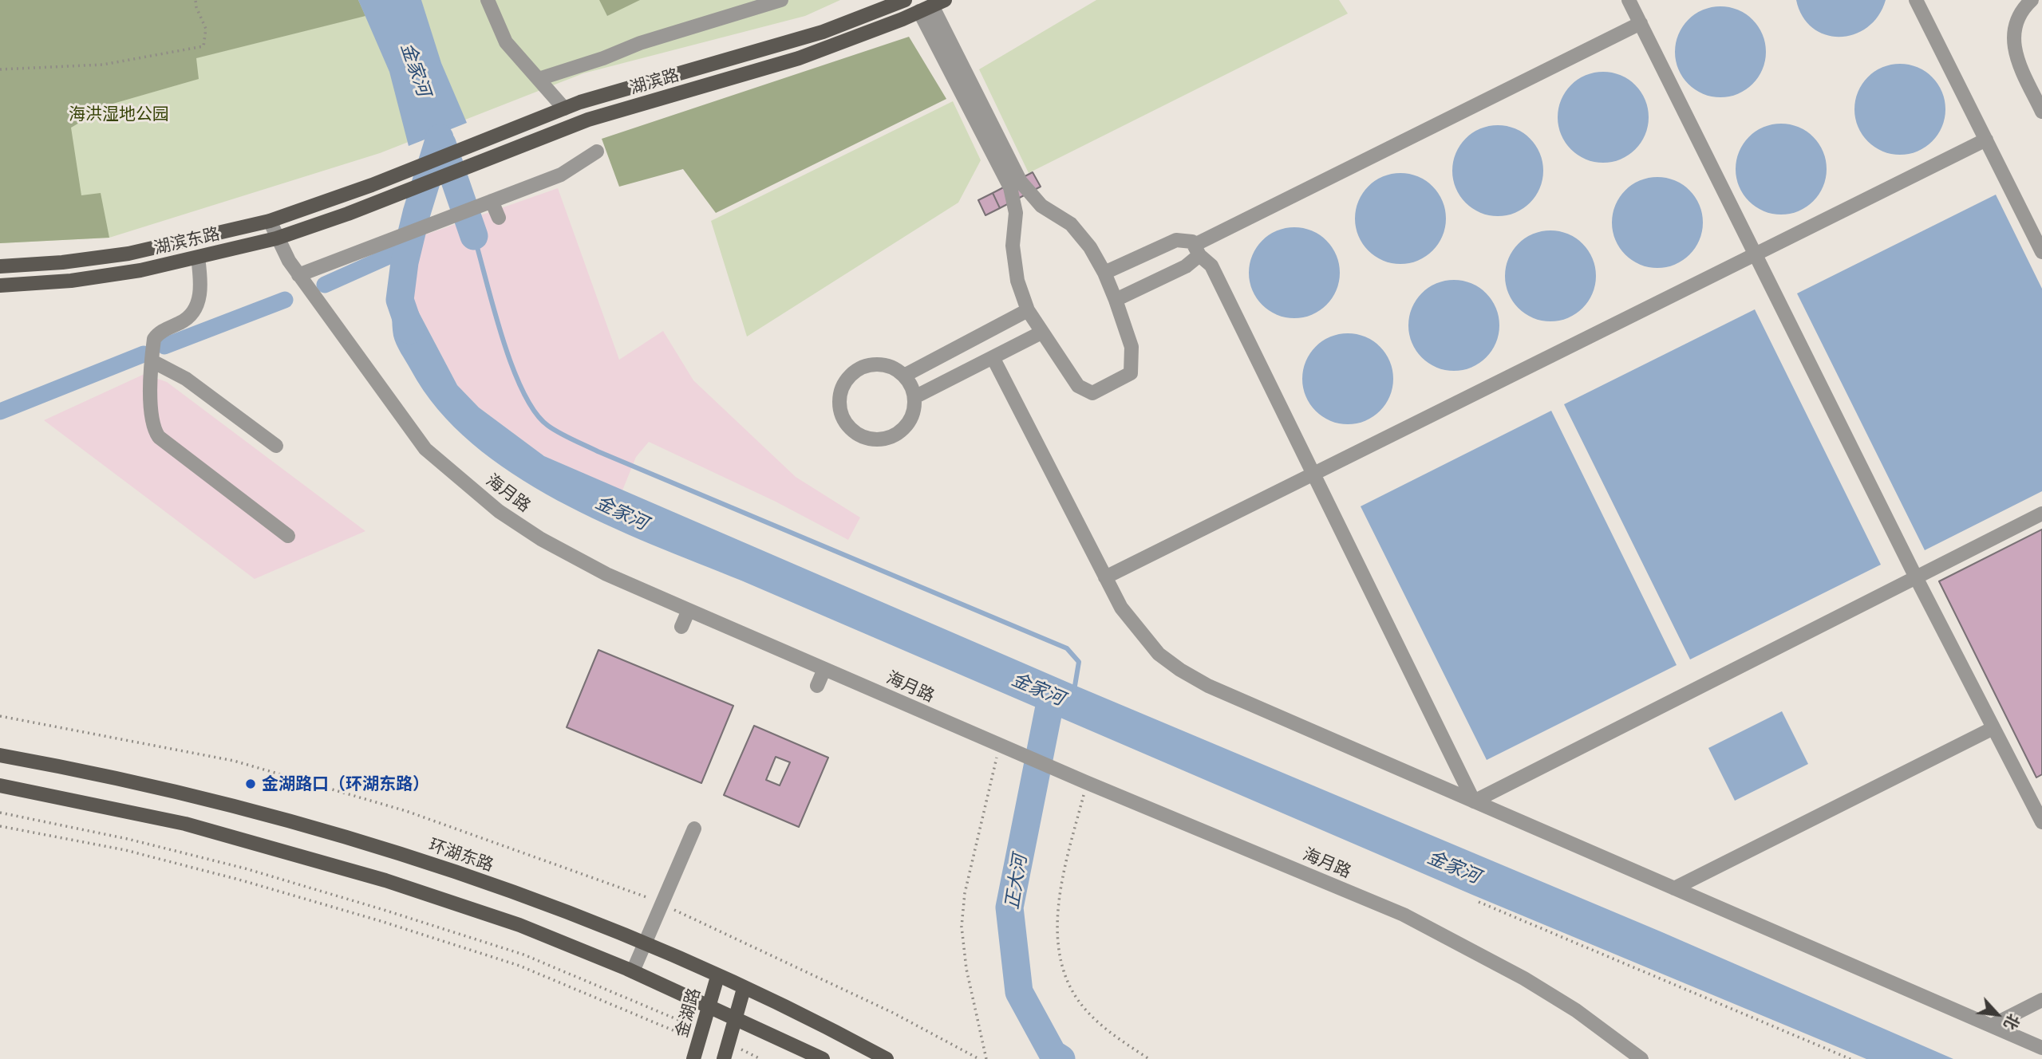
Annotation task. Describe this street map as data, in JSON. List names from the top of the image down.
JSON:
{
  "streets": {
    "main road": [
      "湖滨路",
      "湖滨东路",
      "环湖东路",
      "金湖路"
    ],
    "street": ["海月路"]
  },
  "crossings": [
    ["湖滨路", "湖滨东路"],
    ["湖滨东路", "海月路"],
    ["环湖东路", "金湖路"]
  ],
  "water": ["金家河", "正大河"],
  "parks": ["海洪湿地公园"],
  "places": ["金湖路口（环湖东路）"],
  "north": "bottom right"
}
